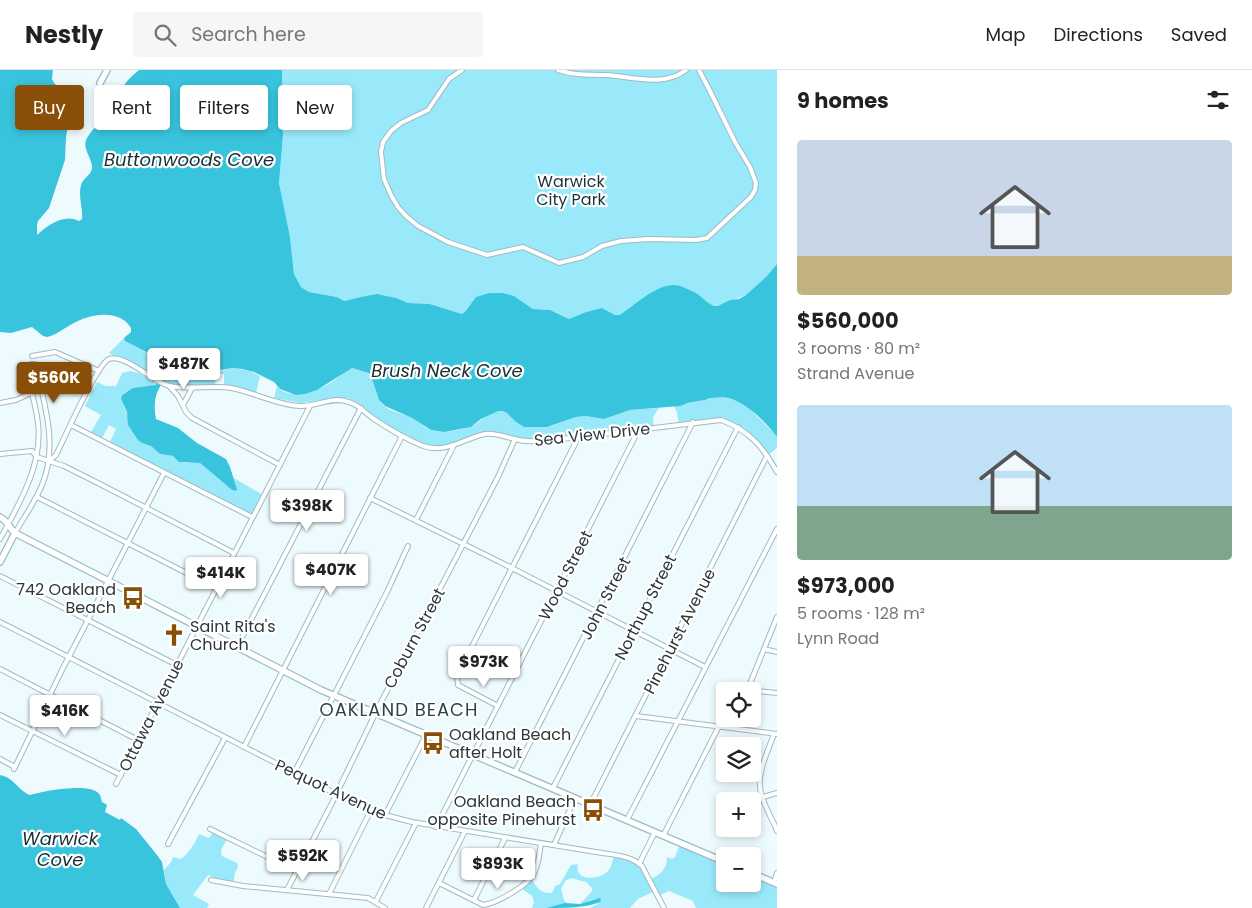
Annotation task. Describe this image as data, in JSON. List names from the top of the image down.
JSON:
{
  "streets": {
    "street": [
      "Sea View Drive",
      "Wood Street",
      "John Street",
      "Northup Street",
      "Pinehurst Avenue",
      "Coburn Street",
      "Ottawa Avenue",
      "Pequot Avenue"
    ]
  },
  "crossings": [
    ["Sea View Drive", "Wood Street"],
    ["Sea View Drive", "John Street"],
    ["Sea View Drive", "Northup Street"],
    ["Sea View Drive", "Pinehurst Avenue"],
    ["Sea View Drive", "Coburn Street"],
    ["Sea View Drive", "Ottawa Avenue"],
    ["Wood Street", "Pequot Avenue"],
    ["Coburn Street", "Pequot Avenue"],
    ["Ottawa Avenue", "Pequot Avenue"]
  ],
  "districts": ["OAKLAND BEACH"],
  "water": ["Buttonwoods Cove", "Brush Neck Cove", "Warwick Cove"],
  "parks": ["Warwick City Park"],
  "places": {
    "bus stop": ["742 Oakland Beach", "Oakland Beach after Holt", "Oakland Beach opposite Pinehurst"],
    "church": ["Saint Rita's Church"]
  },
  "page": {
    "header": "Nestly",
    "search": "Search here",
    "nav": ["Map", "Directions", "Saved"],
    "heading": "9 homes",
    "chip": [
      "Buy",
      "Rent",
      "Filters",
      "New"
    ],
    "list": [
      {
        "name": "$560,000",
        "note": "3 rooms · 80 m² · Strand Avenue"
      },
      {
        "name": "$973,000",
        "note": "5 rooms · 128 m² · Lynn Road"
      }
    ],
    "price": [
      "$487K",
      "$560K",
      "$398K",
      "$407K",
      "$414K",
      "$973K",
      "$416K",
      "$592K",
      "$893K"
    ],
    "map_buttons": ["+", "−"]
  }
}
